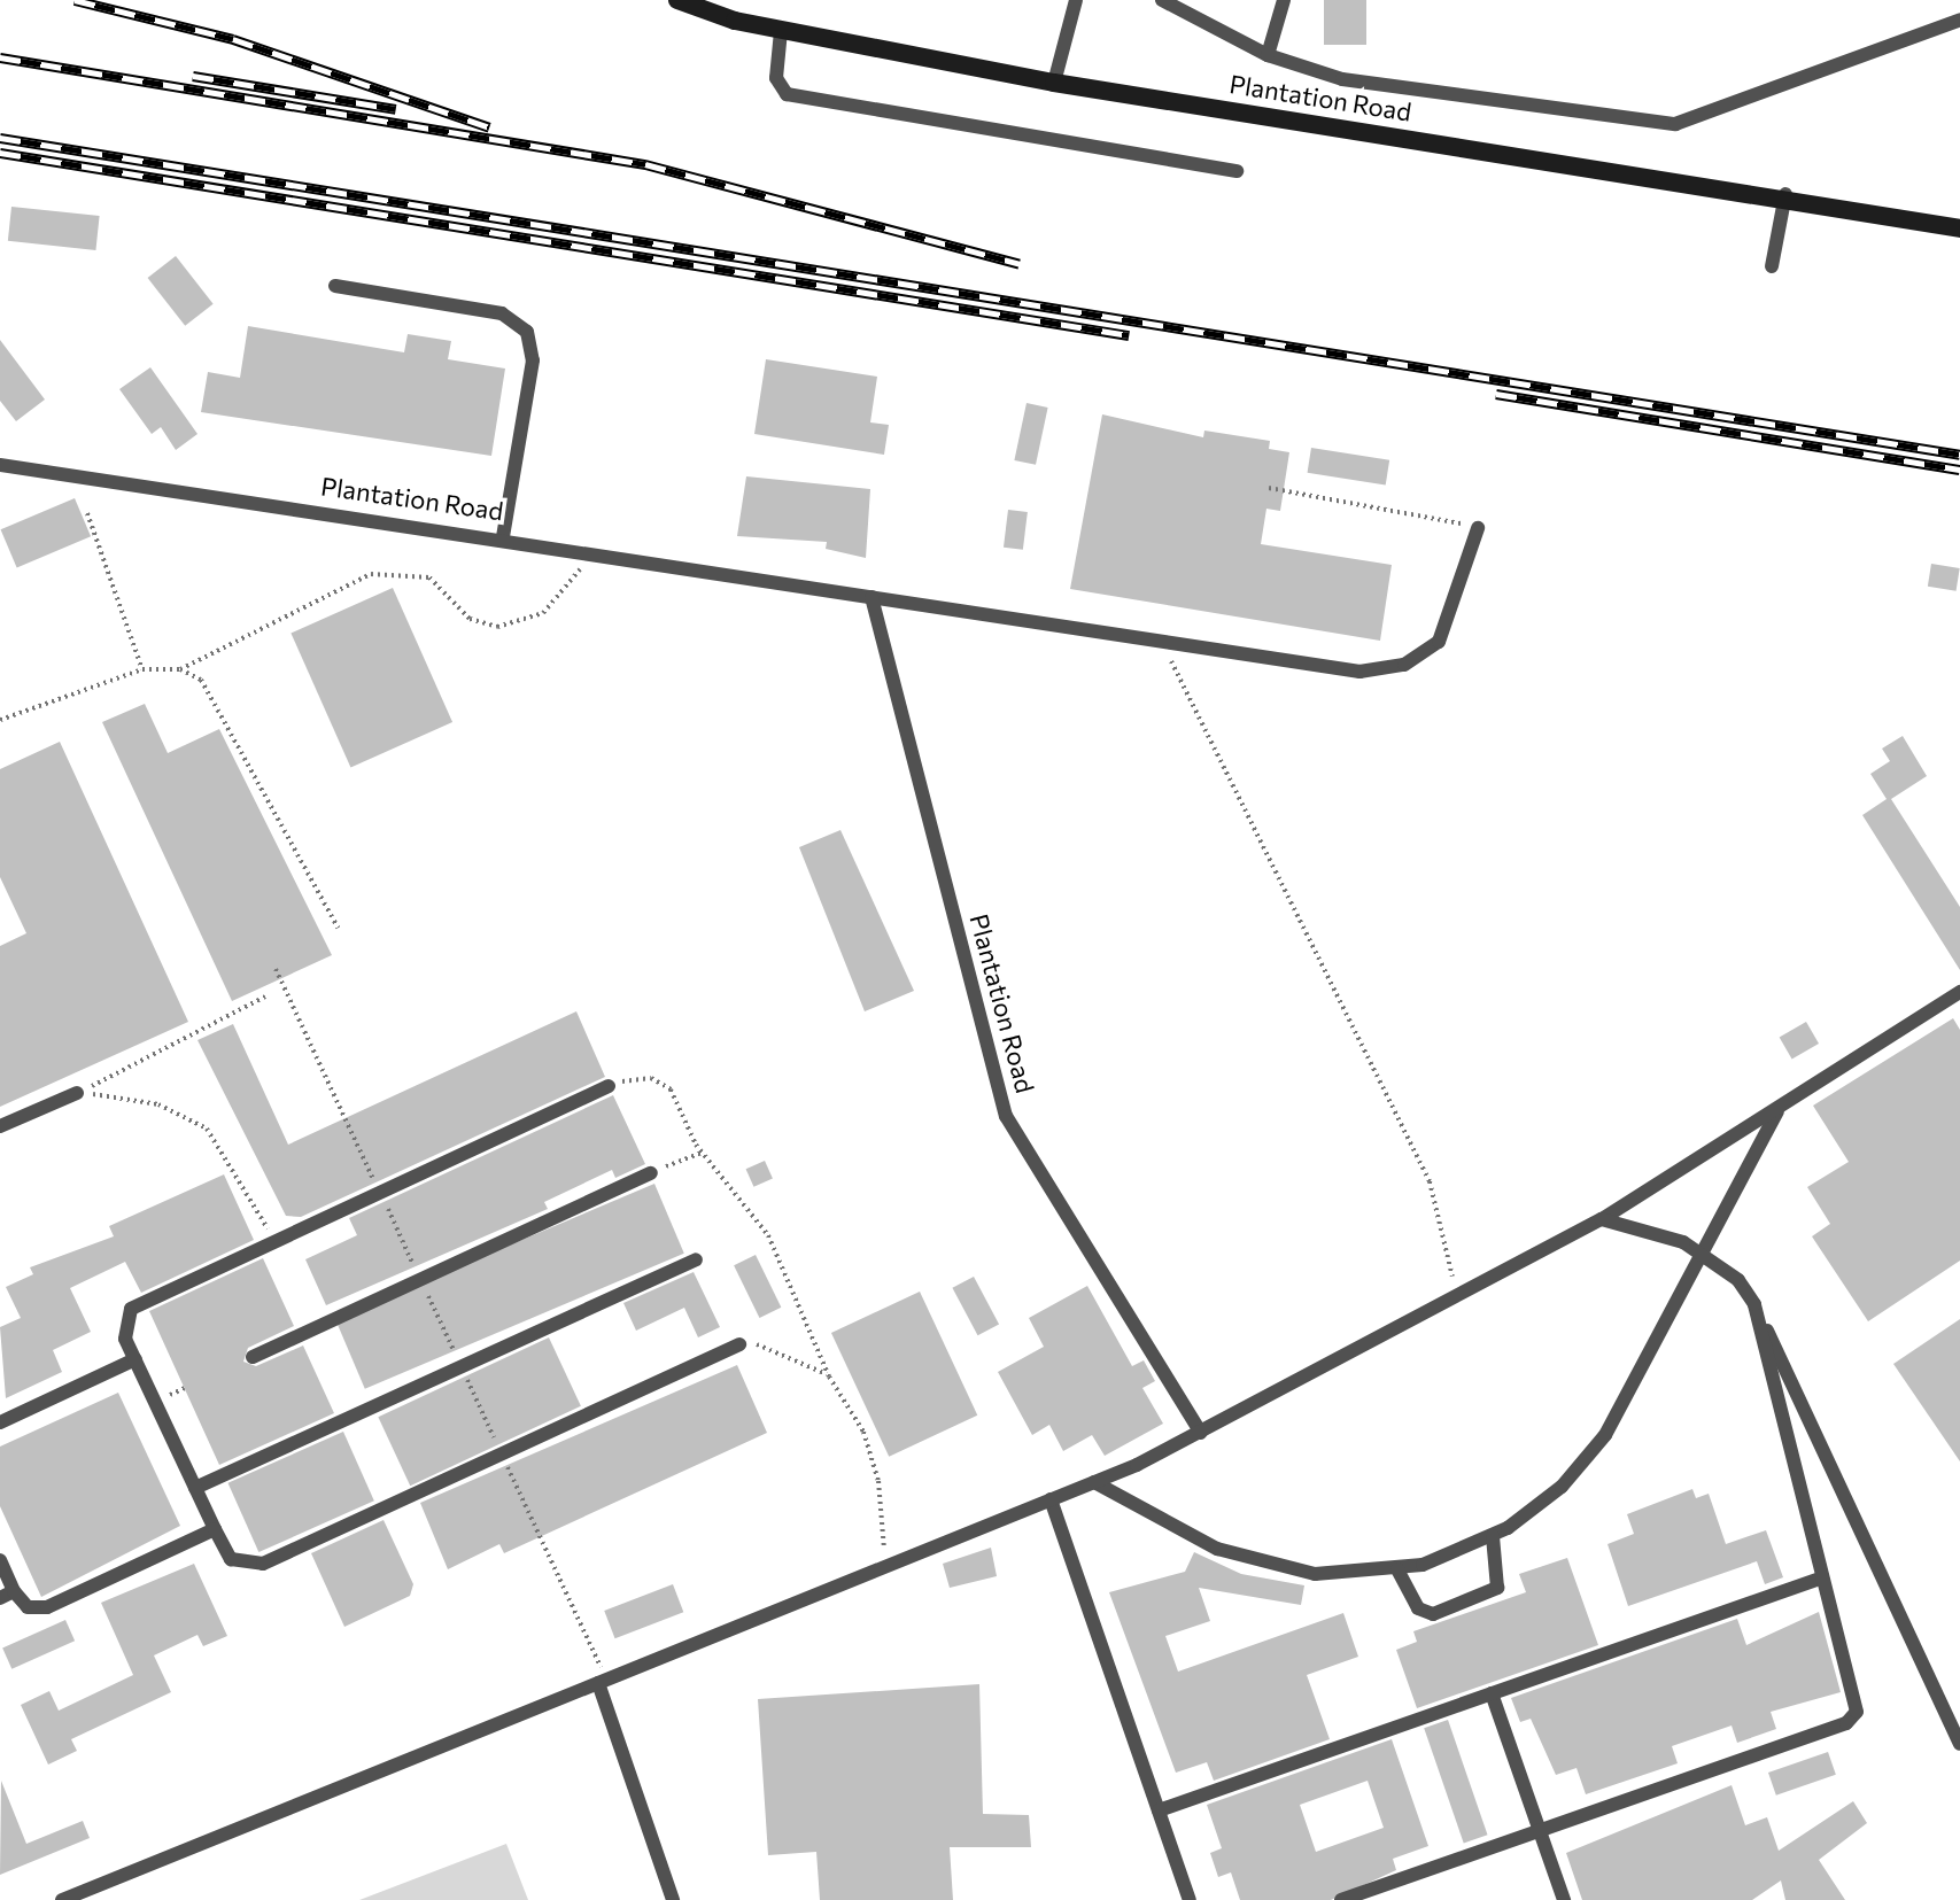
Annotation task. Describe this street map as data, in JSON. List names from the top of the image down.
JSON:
{
  "streets": {
    "street": ["Plantation Road"]
  }
}
